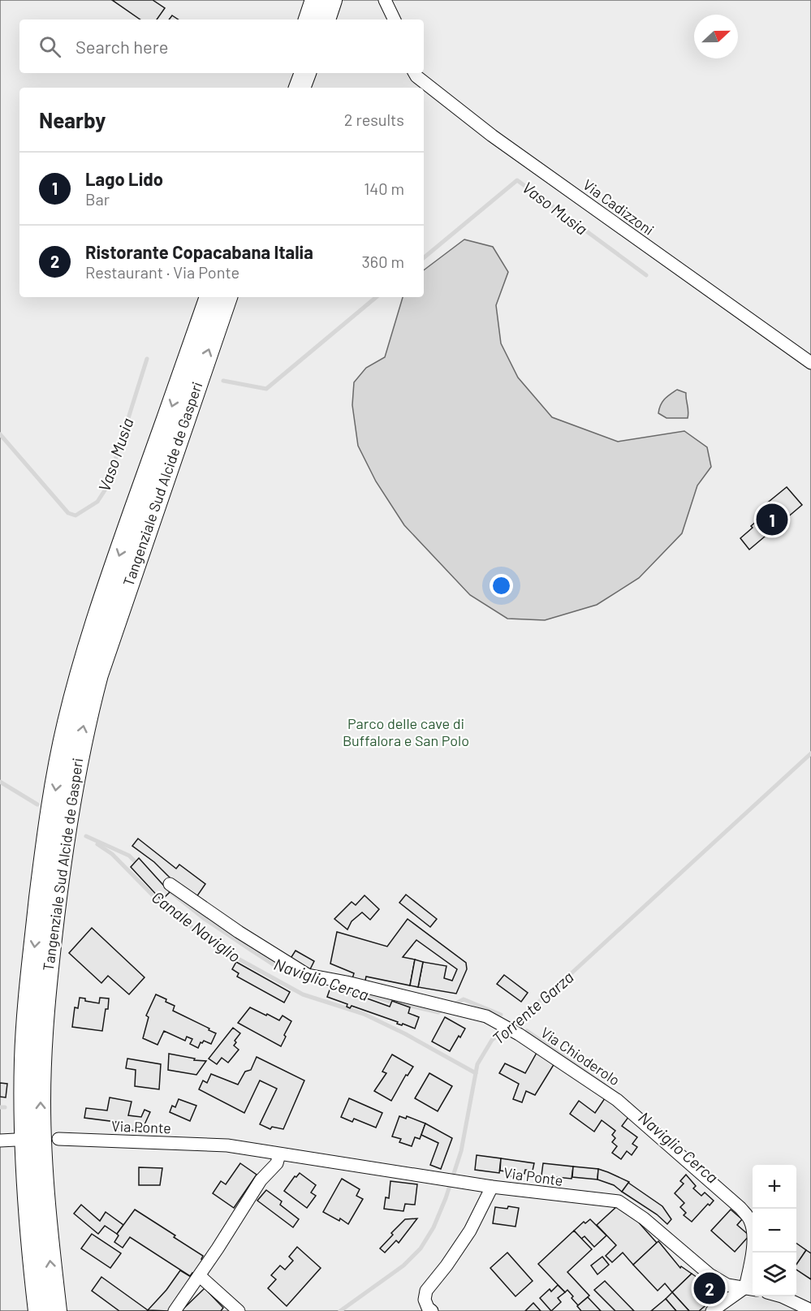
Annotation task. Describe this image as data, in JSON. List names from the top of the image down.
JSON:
{
  "streets": {
    "highway": ["Tangenziale Sud Alcide de Gasperi"],
    "street": ["Via Cadizzoni", "Via Chioderolo", "Via Ponte"]
  },
  "crossings": [
    ["Via Chioderolo", "Via Ponte"]
  ],
  "water": [
    "Vaso Musia",
    "Canale Naviglio",
    "Naviglio Cerca",
    "Torrente Garza"
  ],
  "parks": ["Parco delle cave di Buffalora e San Polo"],
  "north": "right",
  "page": {
    "search": "Search here",
    "heading": ["Nearby", "2 results"],
    "list": [
      {
        "mark": "1",
        "name": "Lago Lido",
        "note": "Bar",
        "value": "140 m"
      },
      {
        "mark": "2",
        "name": "Ristorante Copacabana Italia",
        "note": "Restaurant · Via Ponte",
        "value": "360 m"
      }
    ],
    "pins": ["1", "2"],
    "map_buttons": ["+", "−"]
  }
}
